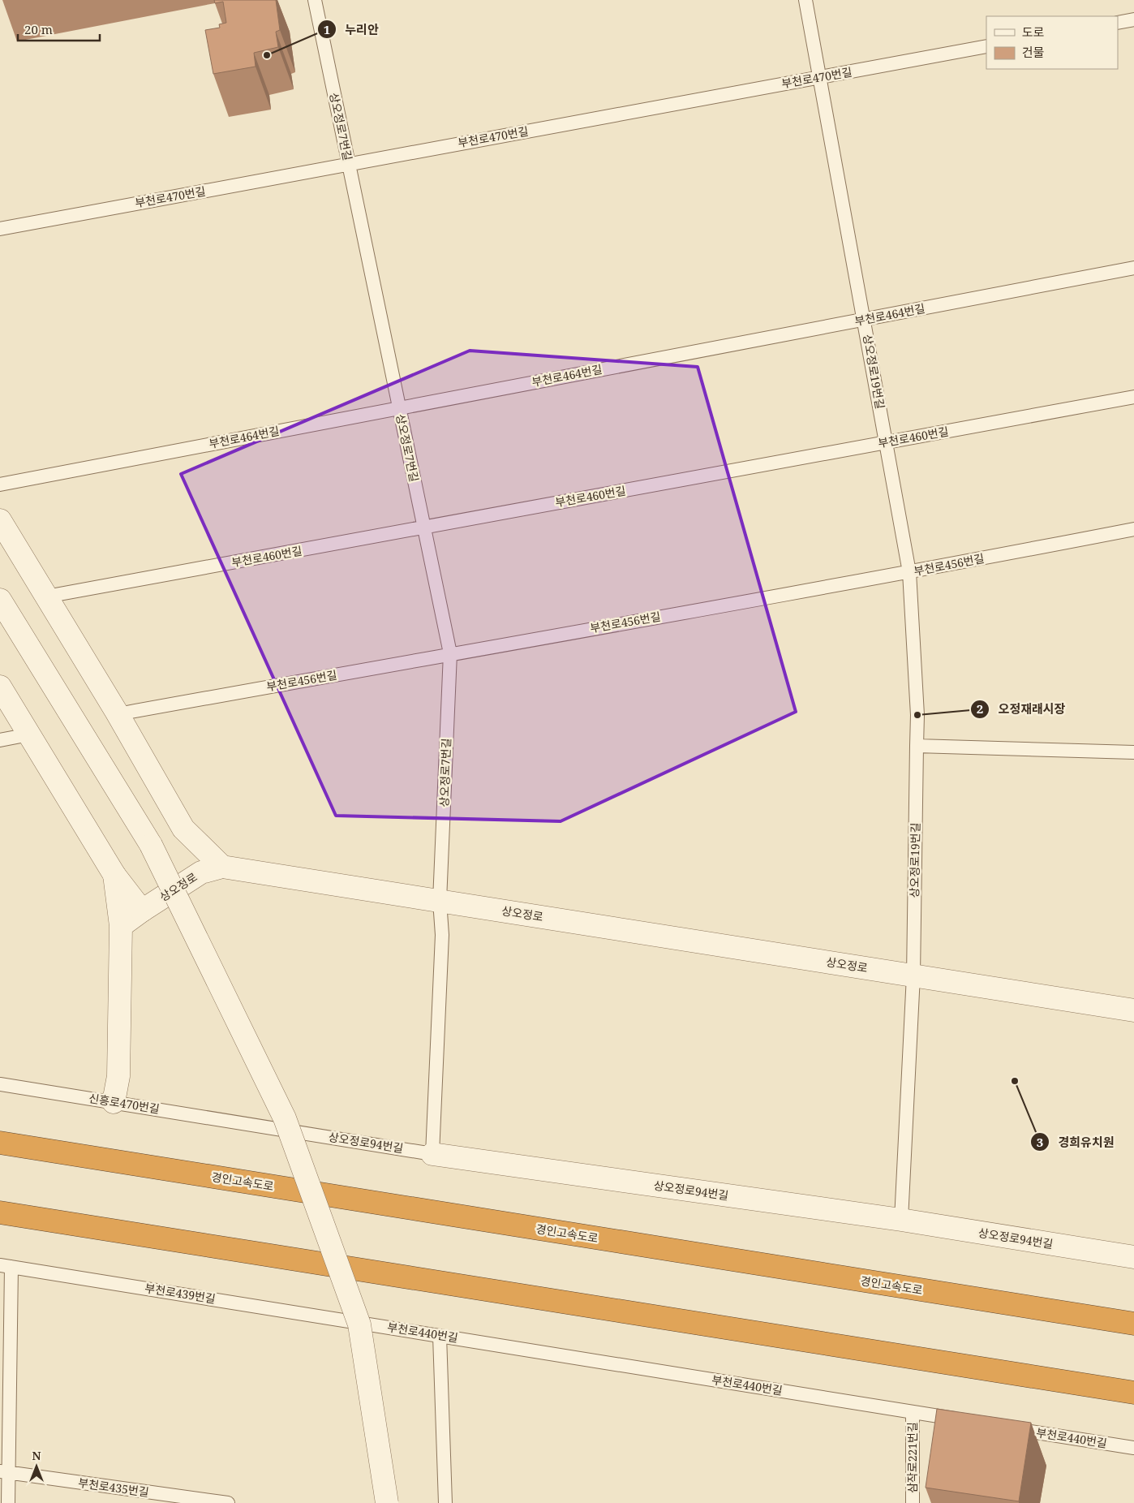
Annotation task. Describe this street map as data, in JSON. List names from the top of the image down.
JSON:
{
  "streets": {
    "highway": ["경인고속도로"],
    "street": ["상오정로", "상오정로94번길"],
    "lane": [
      "부천로470번길",
      "상오정로7번길",
      "부천로464번길",
      "상오정로19번길",
      "부천로460번길",
      "부천로456번길",
      "신흥로470번길",
      "부천로439번길",
      "부천로440번길",
      "삼작로221번길",
      "부천로435번길"
    ]
  },
  "crossings": [
    ["부천로470번길", "상오정로7번길"],
    ["부천로470번길", "상오정로19번길"],
    ["상오정로7번길", "부천로464번길"],
    ["상오정로7번길", "부천로460번길"],
    ["상오정로7번길", "부천로456번길"],
    ["상오정로7번길", "상오정로"],
    ["상오정로7번길", "상오정로94번길"],
    ["부천로464번길", "상오정로19번길"],
    ["상오정로19번길", "부천로460번길"],
    ["상오정로19번길", "부천로456번길"],
    ["상오정로19번길", "상오정로"],
    ["신흥로470번길", "상오정로94번길"],
    ["부천로439번길", "부천로440번길"],
    ["부천로440번길", "삼작로221번길"]
  ],
  "places": ["누리안", "오정재래시장", "경희유치원"],
  "legend": ["도로", "건물"],
  "scale_bar": "20 m",
  "north": "top"
}
